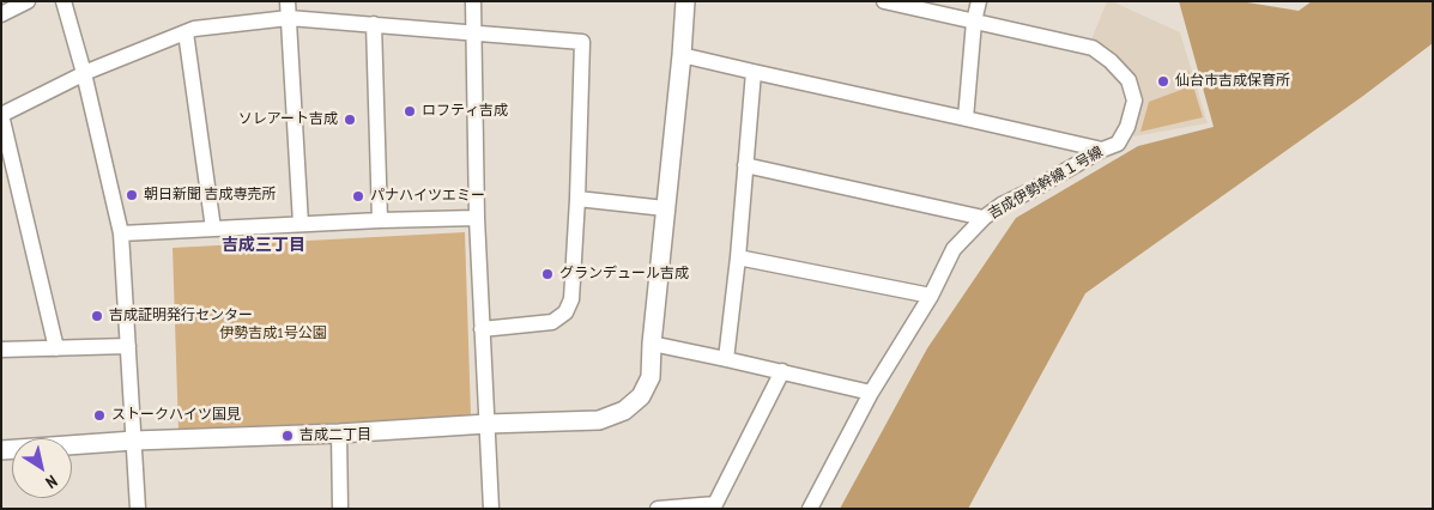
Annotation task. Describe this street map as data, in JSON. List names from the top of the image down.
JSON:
{
  "streets": {
    "street": ["吉成伊勢幹線１号線"]
  },
  "districts": ["吉成三丁目"],
  "parks": ["伊勢吉成1号公園"],
  "places": [
    "仙台市吉成保育所",
    "ロフティ吉成",
    "ソレアート吉成",
    "朝日新聞 吉成専売所",
    "パナハイツエミー",
    "グランデュール吉成",
    "吉成証明発行センター",
    "ストークハイツ国見",
    "吉成二丁目"
  ],
  "north": "bottom right"
}
